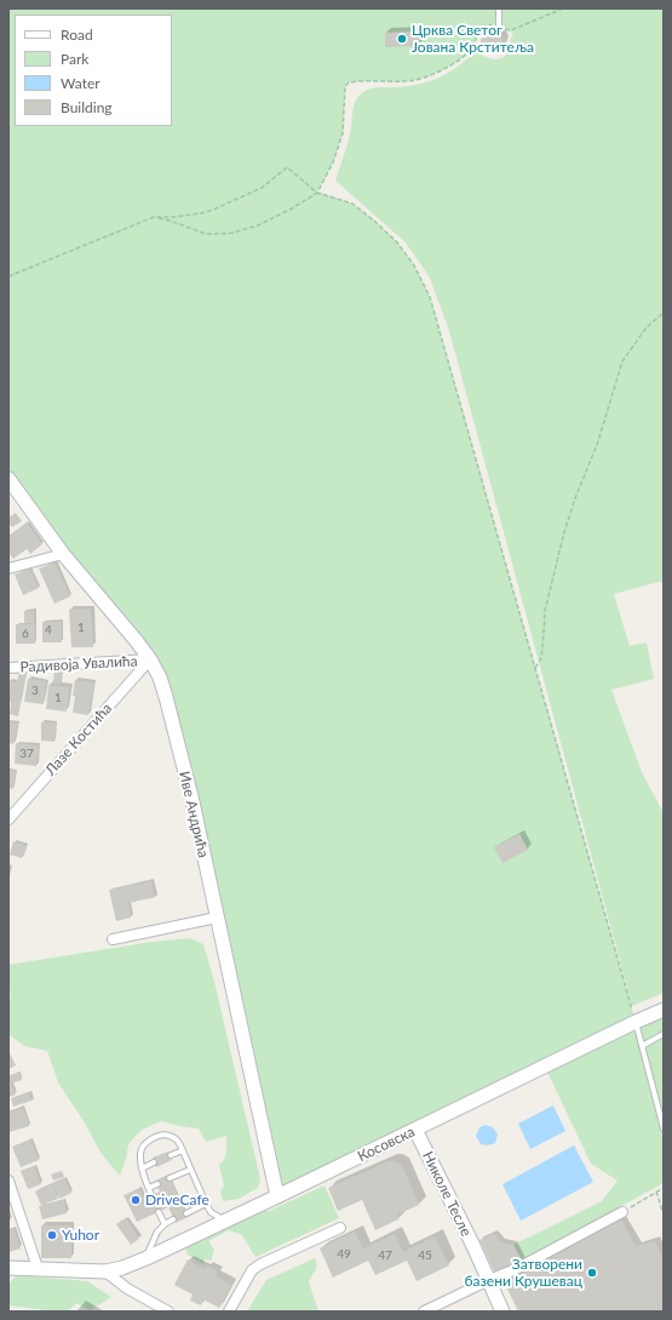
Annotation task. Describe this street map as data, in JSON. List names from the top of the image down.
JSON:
{
  "streets": {
    "street": [
      "Радивоја Увалића",
      "Лазе Костића",
      "Иве Андрића",
      "Косовска",
      "Николе Тесле"
    ]
  },
  "crossings": [
    ["Радивоја Увалића", "Лазе Костића"],
    ["Радивоја Увалића", "Иве Андрића"],
    ["Лазе Костића", "Иве Андрића"],
    ["Иве Андрића", "Косовска"],
    ["Косовска", "Николе Тесле"]
  ],
  "places": [
    "Црква Светог Јована Крститеља",
    "DriveCafe",
    "Yuhor",
    "Затворени базени Крушевац"
  ],
  "house_numbers": [
    "1",
    "4",
    "6",
    "3",
    "1",
    "37",
    "49",
    "47",
    "45"
  ],
  "legend": [
    "Road",
    "Park",
    "Water",
    "Building"
  ]
}
